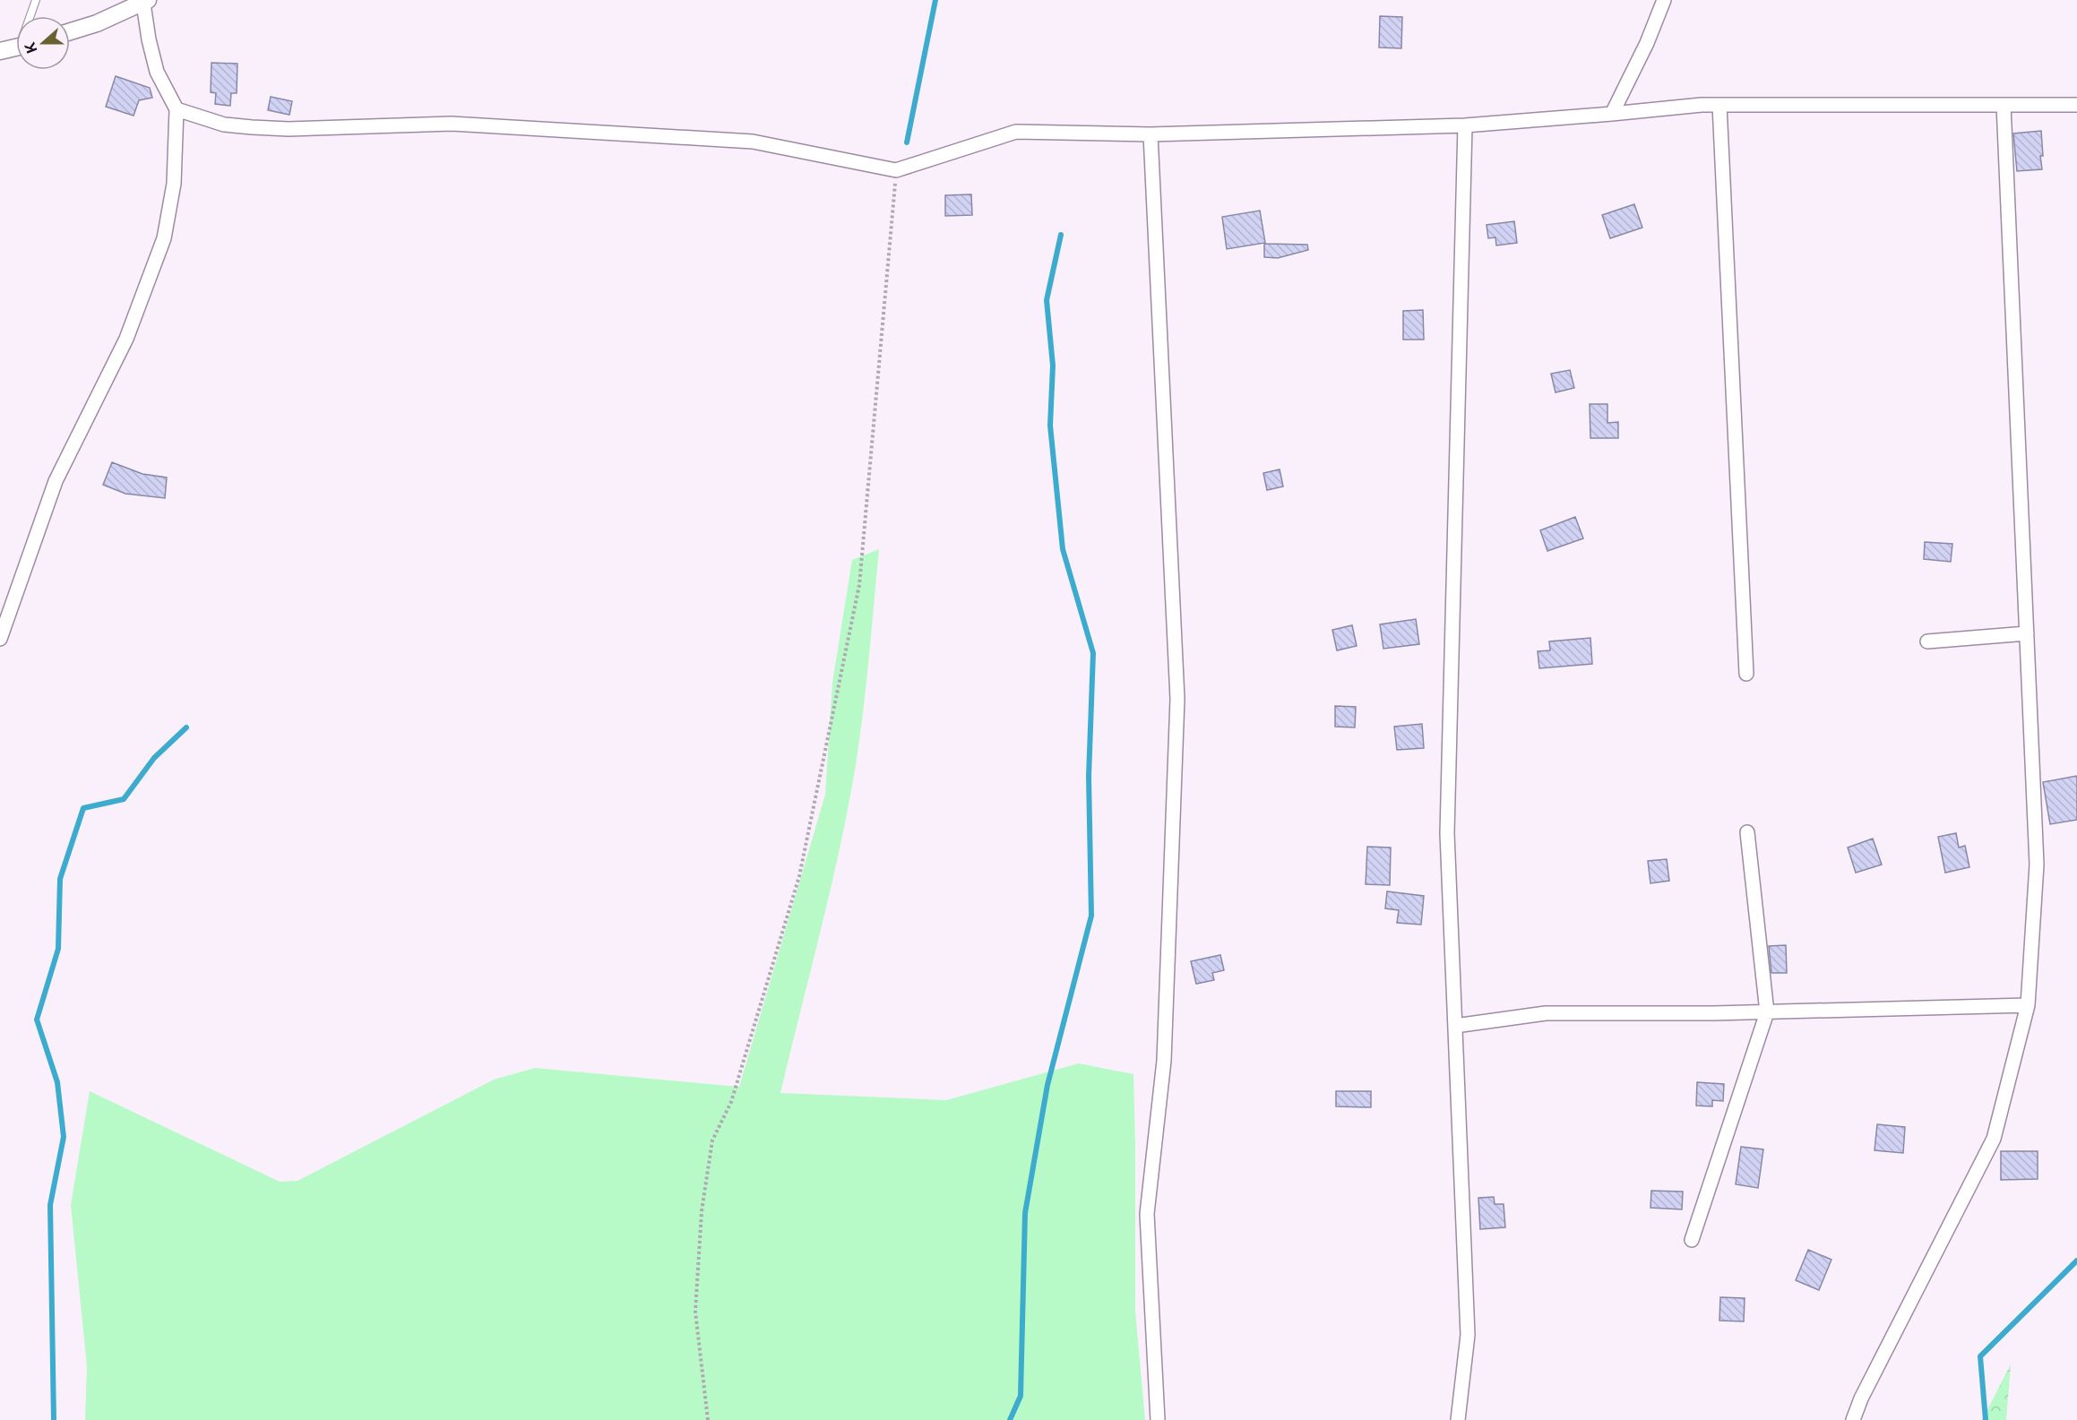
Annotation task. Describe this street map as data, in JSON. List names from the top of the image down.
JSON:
{
  "north": "left"
}
